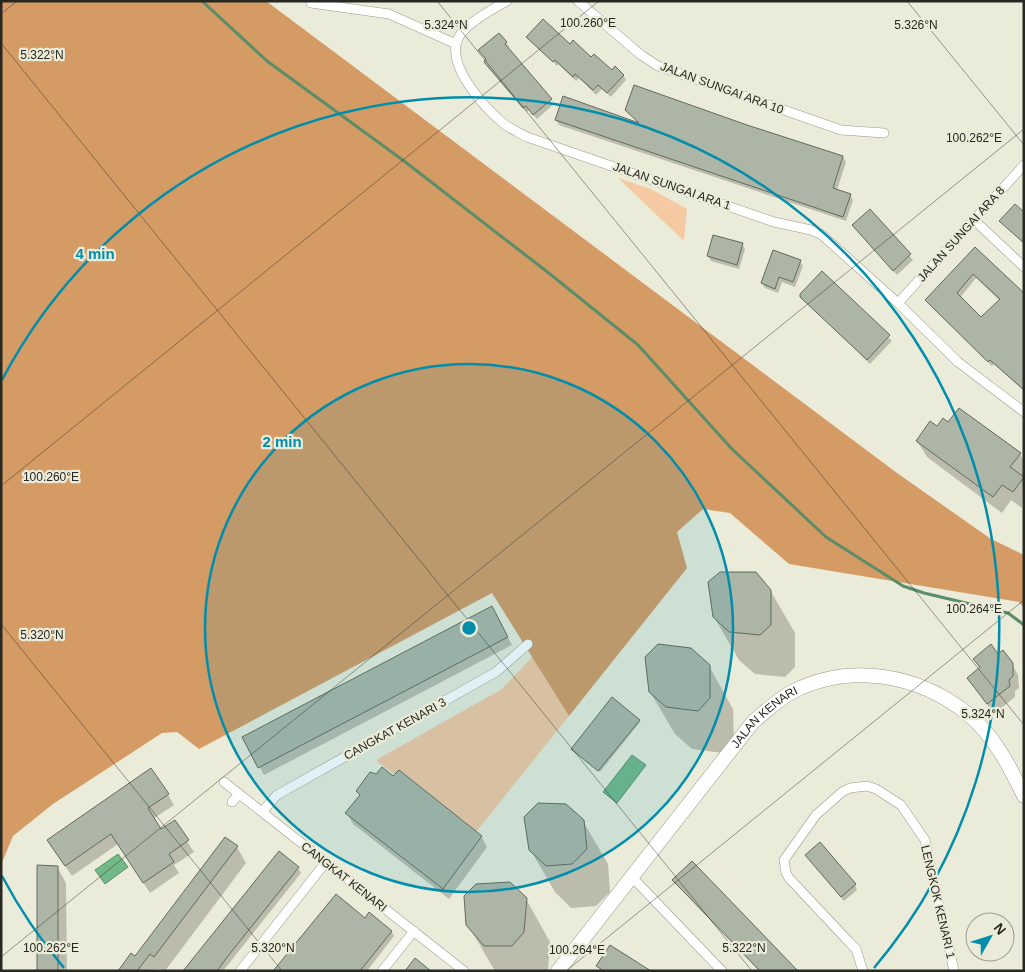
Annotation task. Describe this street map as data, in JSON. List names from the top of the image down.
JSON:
{
  "streets": {
    "street": [
      "JALAN SUNGAI ARA 10",
      "JALAN SUNGAI ARA 1",
      "JALAN SUNGAI ARA 8",
      "JALAN KENARI",
      "CANGKAT KENARI 3",
      "CANGKAT KENARI",
      "LENGKOK KENARI 1"
    ]
  },
  "crossings": [
    ["JALAN SUNGAI ARA 1", "JALAN SUNGAI ARA 8"],
    ["CANGKAT KENARI 3", "CANGKAT KENARI"]
  ],
  "north": "top right",
  "coordinates": [
    "100.260°E",
    "5.324°N",
    "5.326°N",
    "5.322°N",
    "100.262°E",
    "100.264°E",
    "5.320°N"
  ],
  "rings": ["4 min", "2 min"]
}
